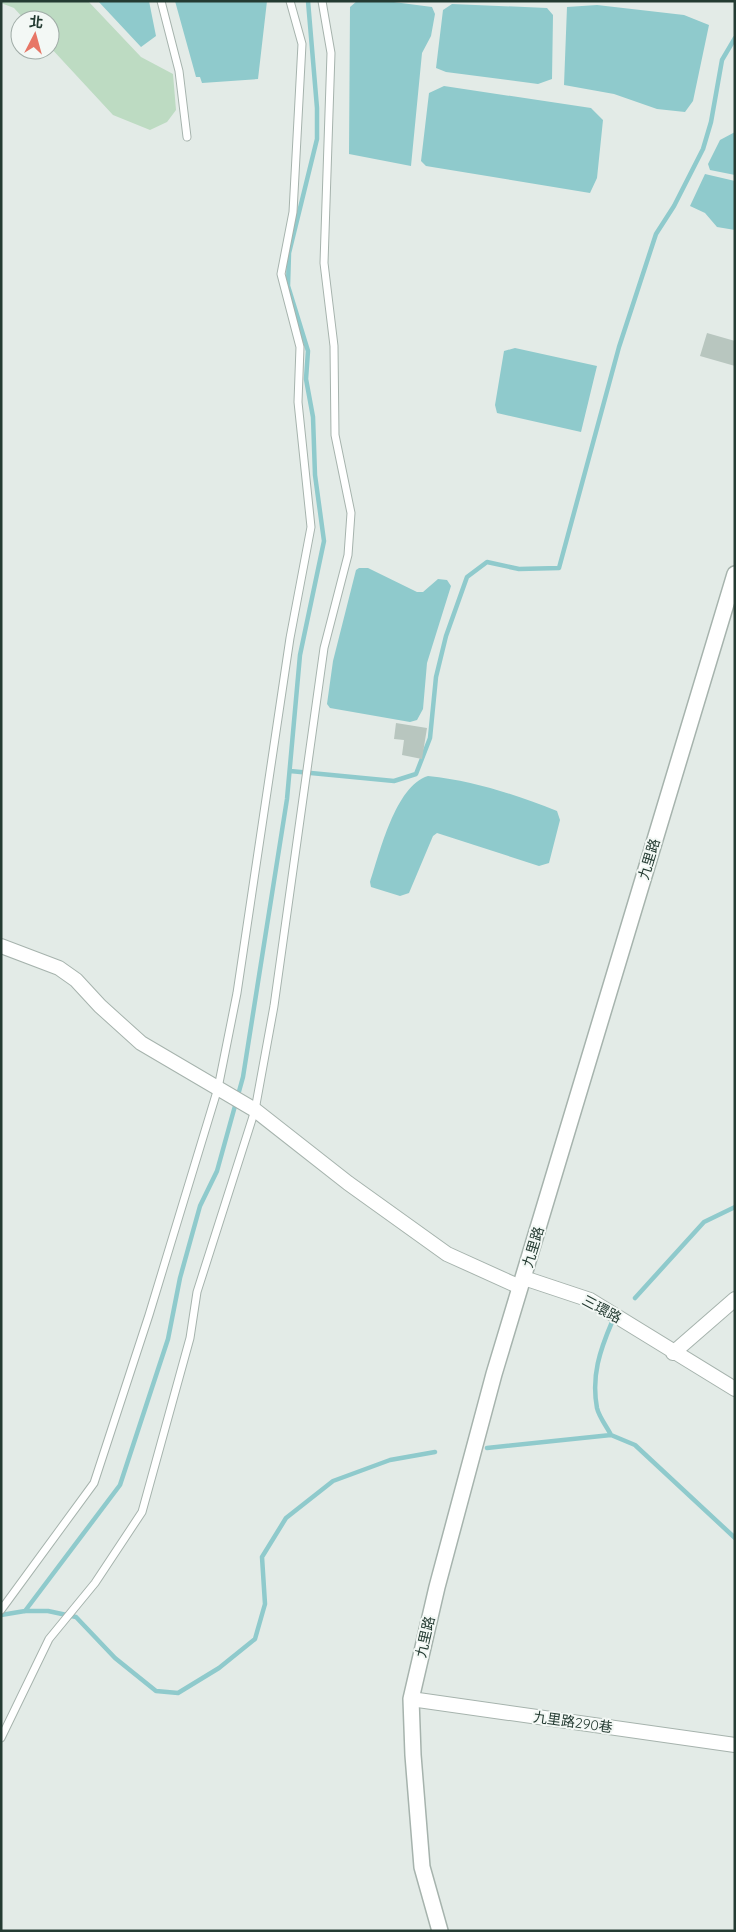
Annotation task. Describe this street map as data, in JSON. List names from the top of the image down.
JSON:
{
  "streets": {
    "street": ["九里路", "三環路", "九里路290巷"]
  },
  "crossings": [
    ["九里路", "三環路"],
    ["九里路", "九里路290巷"]
  ],
  "north": "top"
}
